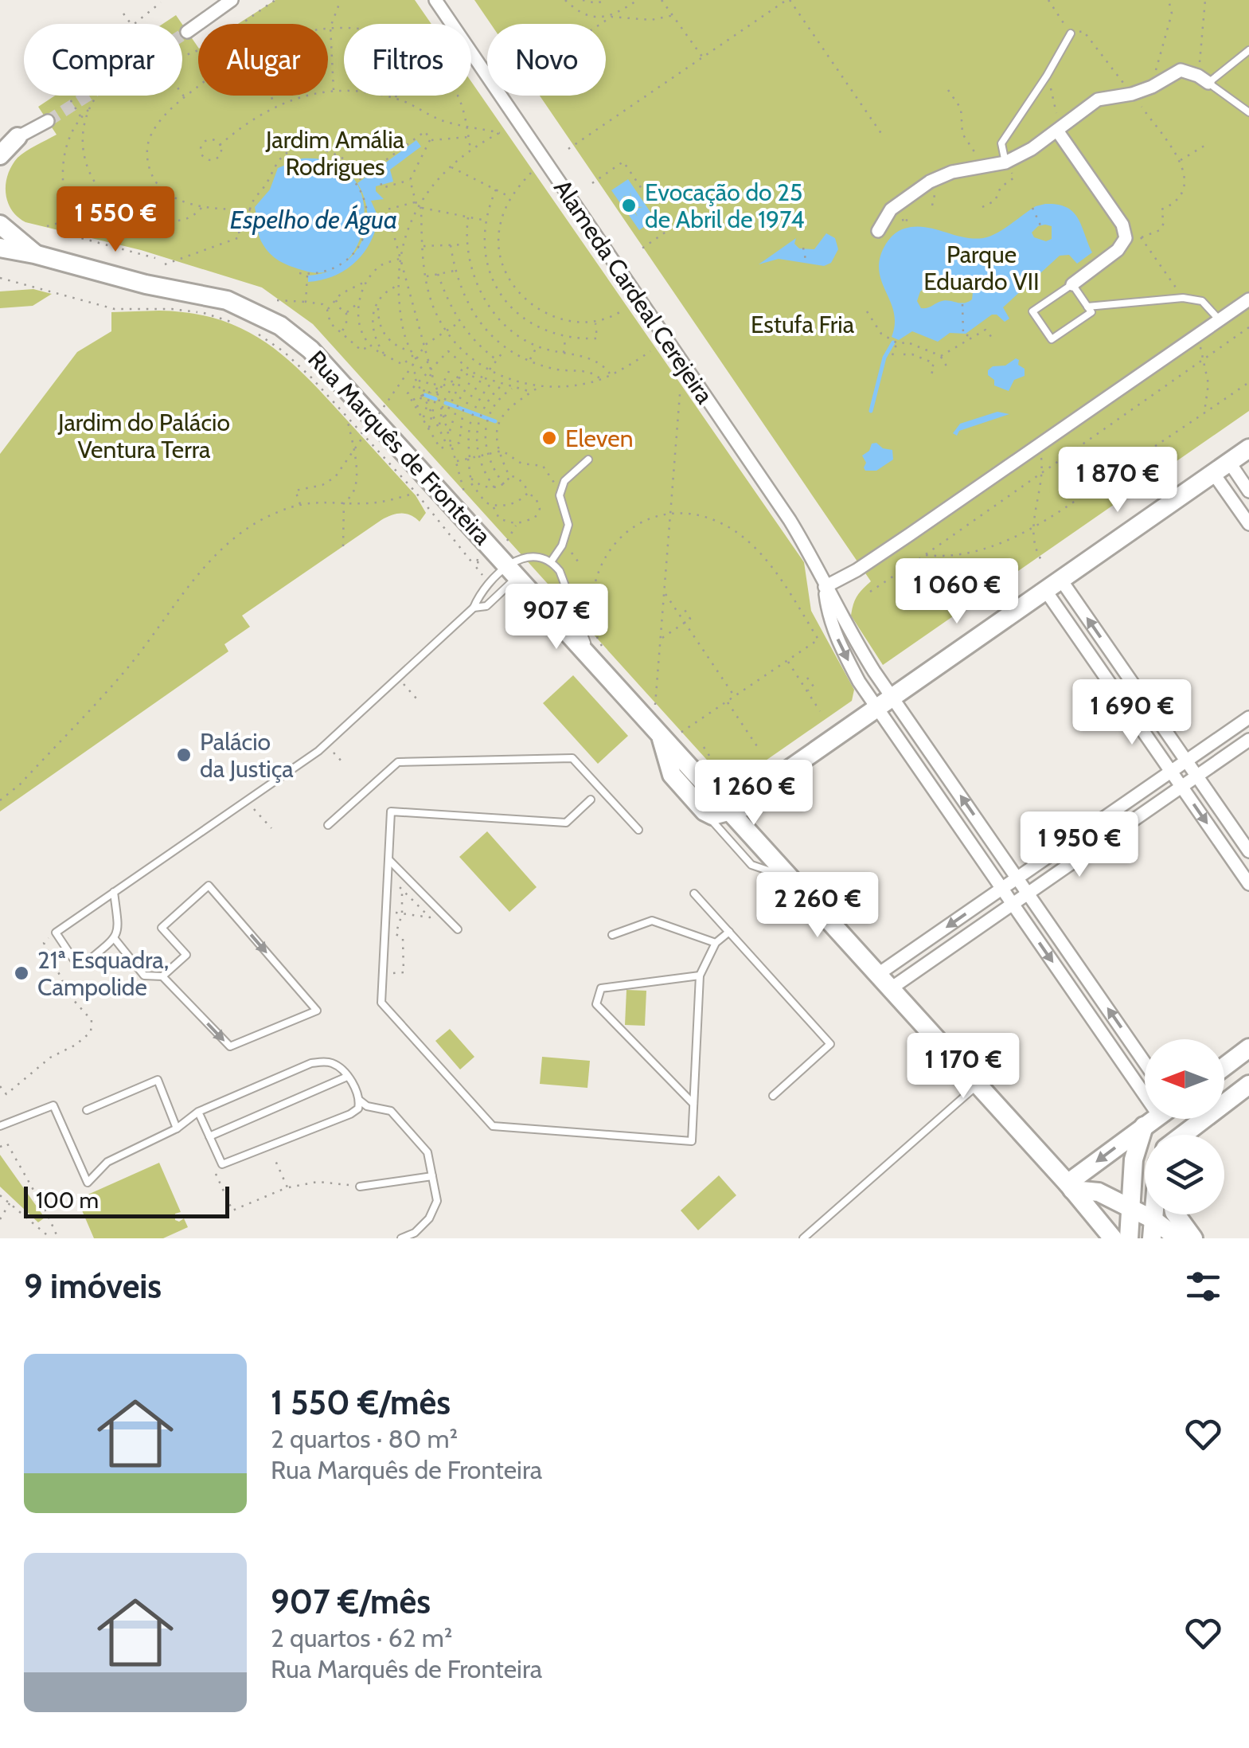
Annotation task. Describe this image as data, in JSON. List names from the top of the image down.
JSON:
{
  "streets": {
    "main road": ["Rua Marquês de Fronteira"],
    "street": ["Alameda Cardeal Cerejeira"]
  },
  "water": ["Espelho de Água"],
  "parks": [
    "Jardim Amália Rodrigues",
    "Parque Eduardo VII",
    "Estufa Fria",
    "Jardim do Palácio Ventura Terra"
  ],
  "places": [
    "Evocação do 25 de Abril de 1974",
    "Eleven",
    "Palácio da Justiça",
    "21ª Esquadra, Campolide"
  ],
  "scale_bar": "100 m",
  "north": "left",
  "page": {
    "chip": [
      "Comprar",
      "Alugar",
      "Filtros",
      "Novo"
    ],
    "price": [
      "1 550 €",
      "1 870 €",
      "1 060 €",
      "907 €",
      "1 690 €",
      "1 260 €",
      "1 950 €",
      "2 260 €",
      "1 170 €"
    ],
    "scale": "100 m",
    "heading": "9 imóveis",
    "list": [
      {
        "name": "1 550 €/mês",
        "note": "2 quartos · 80 m² · Rua Marquês de Fronteira"
      },
      {
        "name": "907 €/mês",
        "note": "2 quartos · 62 m² · Rua Marquês de Fronteira"
      }
    ]
  }
}
